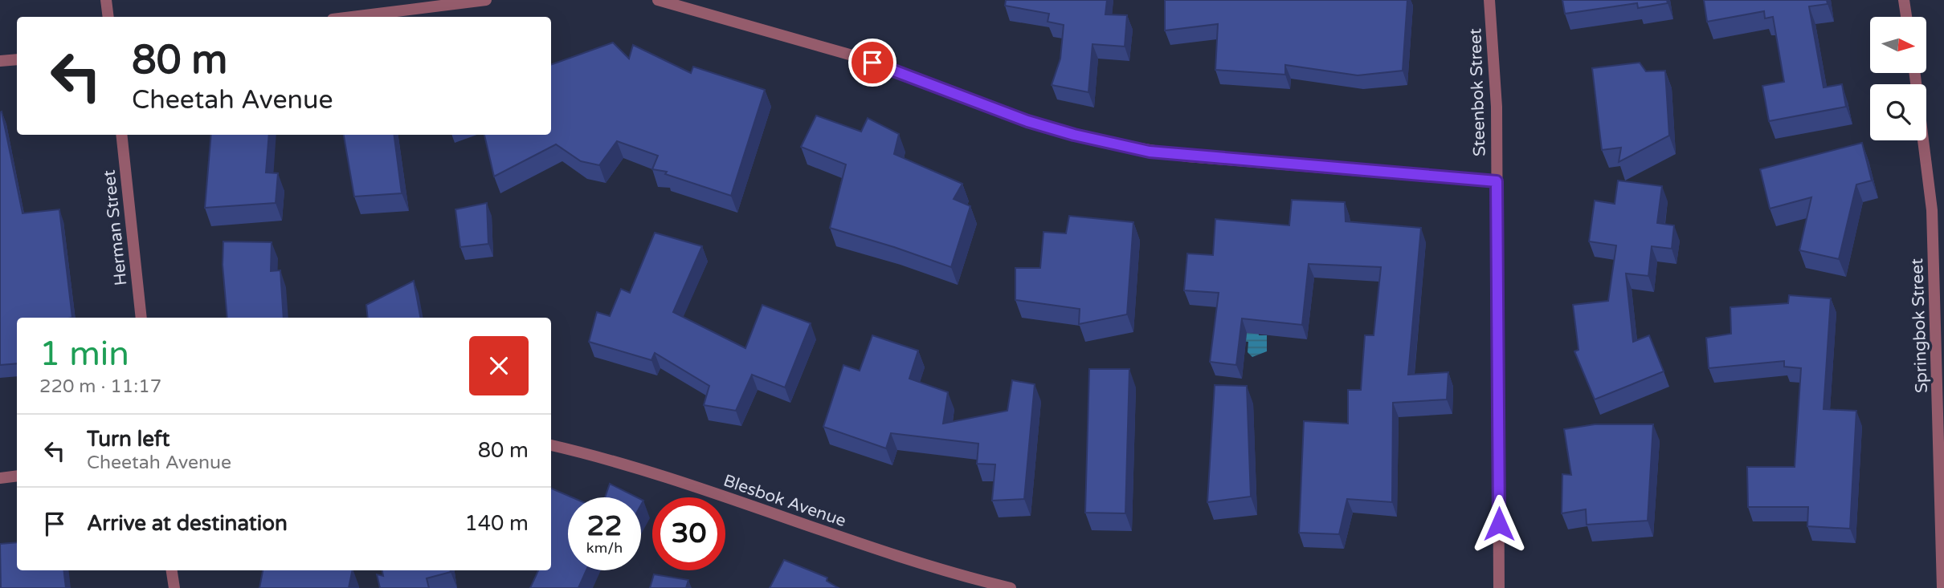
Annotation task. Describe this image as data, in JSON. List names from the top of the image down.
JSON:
{
  "streets": {
    "street": [
      "Steenbok Street",
      "Herman Street",
      "Springbok Street",
      "Blesbok Avenue"
    ]
  },
  "north": "right",
  "page": {
    "turn": ["80 m", "Cheetah Avenue"],
    "heading": ["1 min", "220 m · 11:17"],
    "list": [
      {
        "name": "Turn left",
        "note": "Cheetah Avenue",
        "value": "80 m"
      },
      {
        "name": "Arrive at destination",
        "value": "140 m"
      }
    ],
    "speed": "22 km/h",
    "limit": "30"
  }
}
